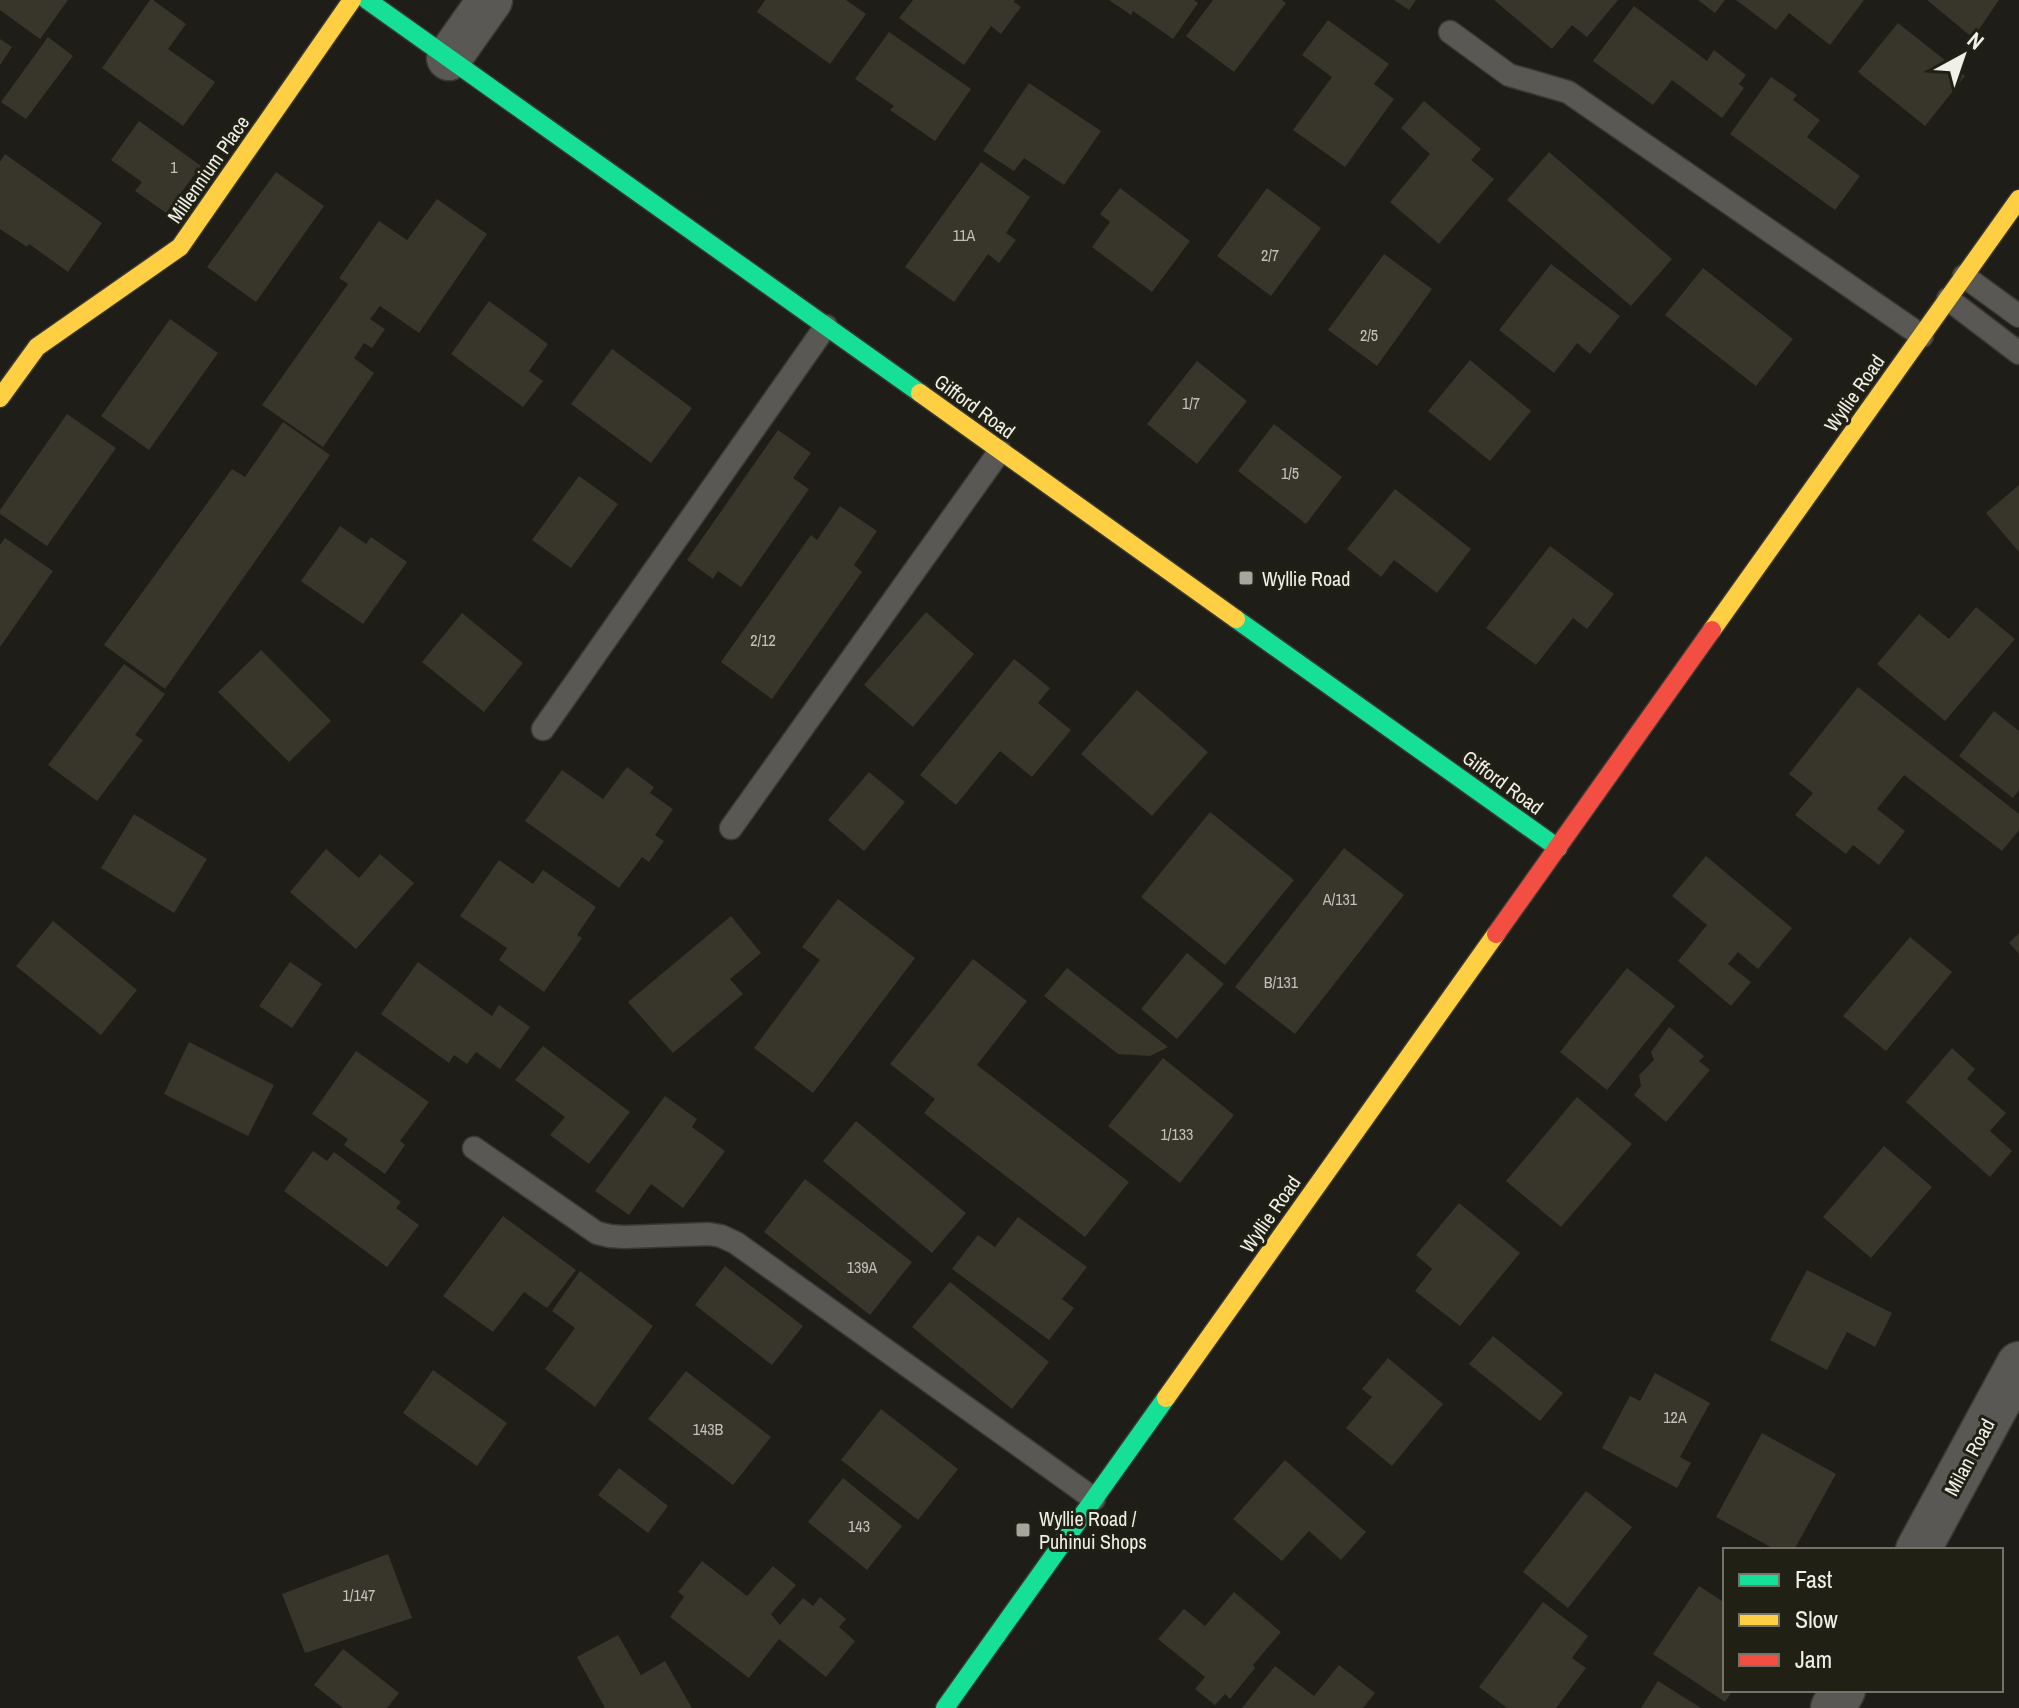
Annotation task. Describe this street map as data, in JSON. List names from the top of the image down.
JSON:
{
  "streets": {
    "street": [
      "Millennium Place",
      "Wyllie Road",
      "Gifford Road",
      "Milan Road"
    ]
  },
  "crossings": [
    ["Wyllie Road", "Gifford Road"]
  ],
  "places": {
    "transit": ["Wyllie Road", "Wyllie Road / Puhinui Shops"]
  },
  "house_numbers": [
    "1",
    "11A",
    "2/7",
    "2/5",
    "1/7",
    "1/5",
    "2/12",
    "A/131",
    "B/131",
    "1/133",
    "139A",
    "12A",
    "143B",
    "143",
    "1/147"
  ],
  "legend": ["Fast", "Slow", "Jam"],
  "north": "top right"
}
